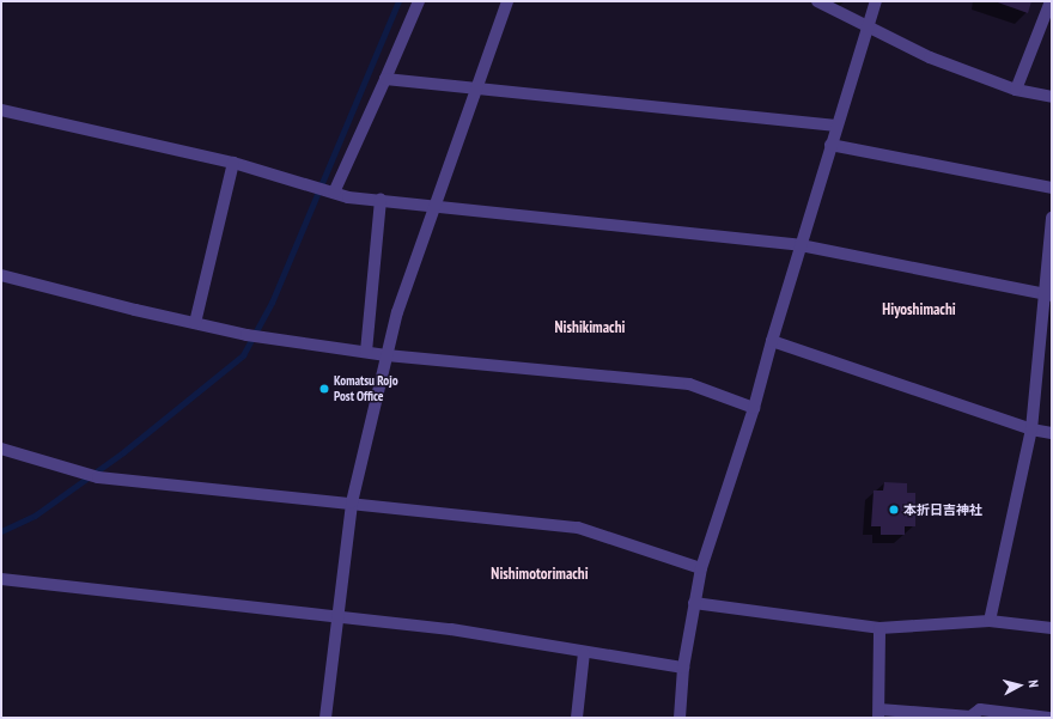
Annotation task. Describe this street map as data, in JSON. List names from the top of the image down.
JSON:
{
  "districts": ["Hiyoshimachi", "Nishikimachi", "Nishimotorimachi"],
  "places": ["Komatsu Rojo Post Office", "本折日吉神社"],
  "north": "right"
}
